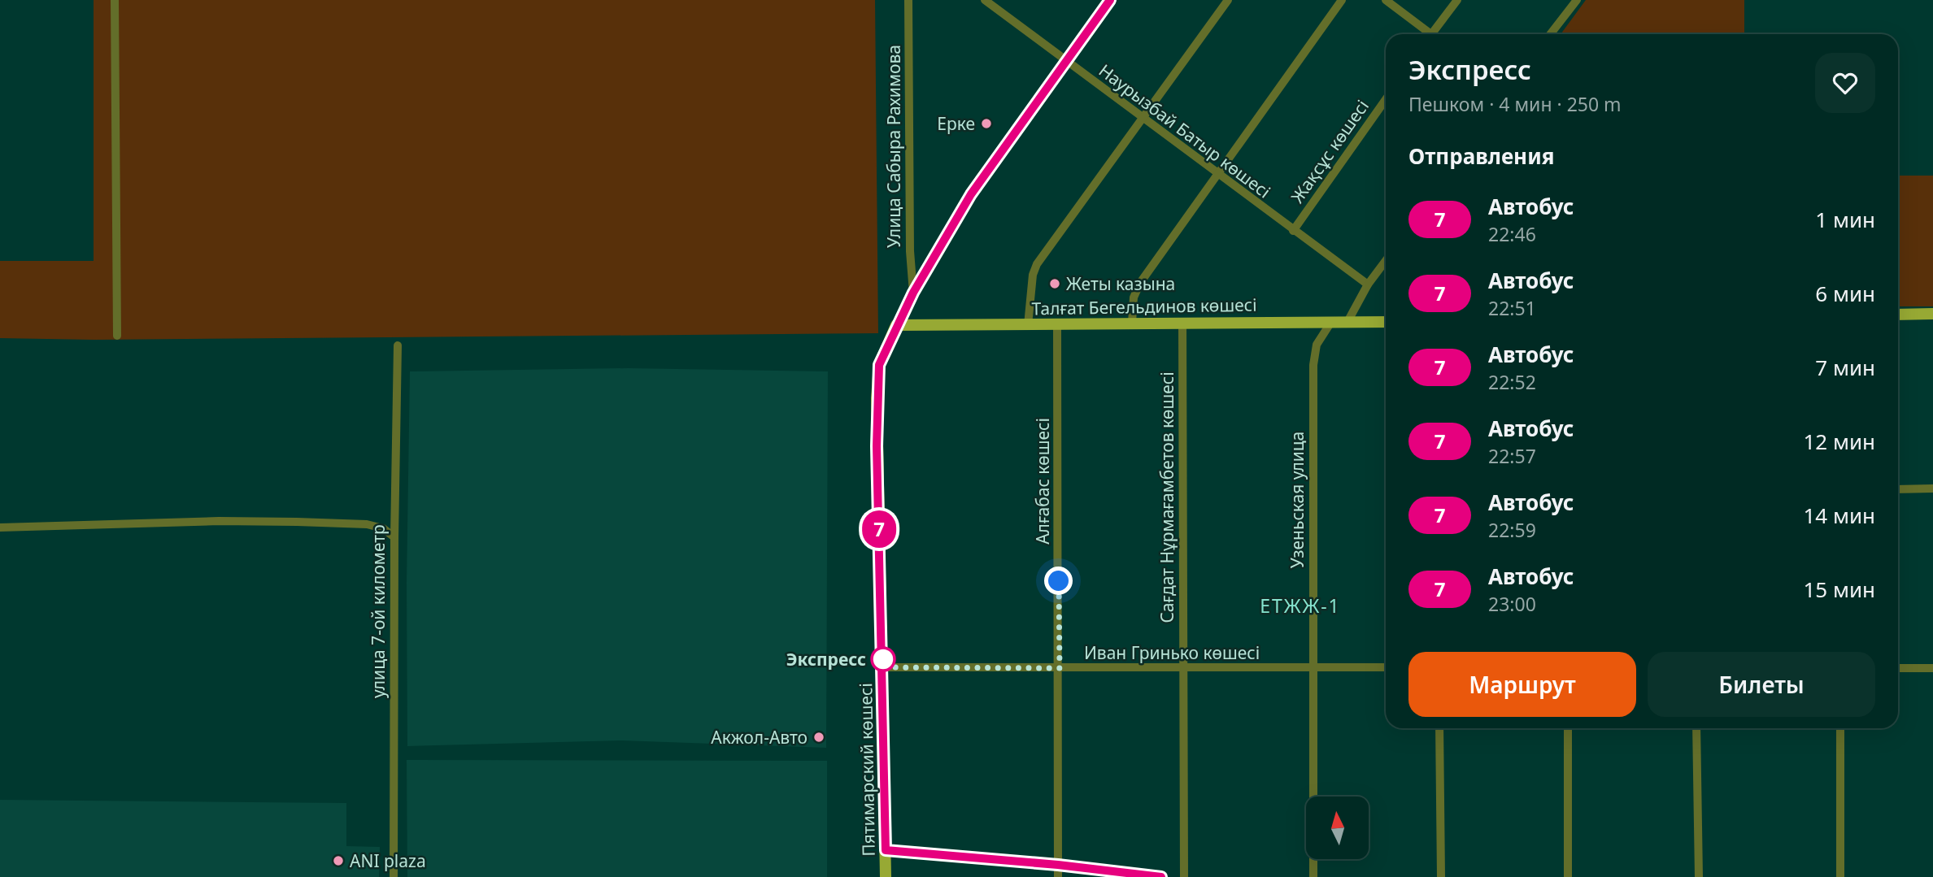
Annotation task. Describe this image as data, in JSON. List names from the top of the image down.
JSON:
{
  "streets": {
    "main road": ["Талғат Бегельдинов көшесі", "Пятимарский көшесі"],
    "street": [
      "Наурызбай Батыр көшесі",
      "Улица Сабыра Рахимова",
      "Жақсұс көшесі",
      "Алғабас көшесі",
      "Сағдат Нұрмағамбетов көшесі",
      "Узеньская улица",
      "улица 7-ой километр",
      "Иван Гринько көшесі"
    ]
  },
  "crossings": [
    ["Наурызбай Батыр көшесі", "Жақсұс көшесі"],
    ["Талғат Бегельдинов көшесі", "Алғабас көшесі"],
    ["Талғат Бегельдинов көшесі", "Сағдат Нұрмағамбетов көшесі"],
    ["Талғат Бегельдинов көшесі", "Узеньская улица"],
    ["Талғат Бегельдинов көшесі", "Пятимарский көшесі"],
    ["Алғабас көшесі", "Иван Гринько көшесі"],
    ["Сағдат Нұрмағамбетов көшесі", "Иван Гринько көшесі"],
    ["Узеньская улица", "Иван Гринько көшесі"],
    ["Иван Гринько көшесі", "Пятимарский көшесі"]
  ],
  "districts": ["ЕТЖЖ-1"],
  "places": [
    "Ерке",
    "Жеты казына",
    "Экспресс",
    "Акжол-Авто",
    "ANI plaza"
  ],
  "lines": ["bus line 7"],
  "north": "top",
  "page": {
    "on_map": "7",
    "heading": [
      ["Экспресс", "Пешком · 4 мин · 250 m"],
      "Отправления"
    ],
    "list": [
      {
        "mark": "7",
        "name": "Автобус",
        "note": "22:46",
        "value": "1 мин"
      },
      {
        "mark": "7",
        "name": "Автобус",
        "note": "22:51",
        "value": "6 мин"
      },
      {
        "mark": "7",
        "name": "Автобус",
        "note": "22:52",
        "value": "7 мин"
      },
      {
        "mark": "7",
        "name": "Автобус",
        "note": "22:57",
        "value": "12 мин"
      },
      {
        "mark": "7",
        "name": "Автобус",
        "note": "22:59",
        "value": "14 мин"
      },
      {
        "mark": "7",
        "name": "Автобус",
        "note": "23:00",
        "value": "15 мин"
      }
    ],
    "buttons": ["Маршрут", "Билеты"]
  }
}
